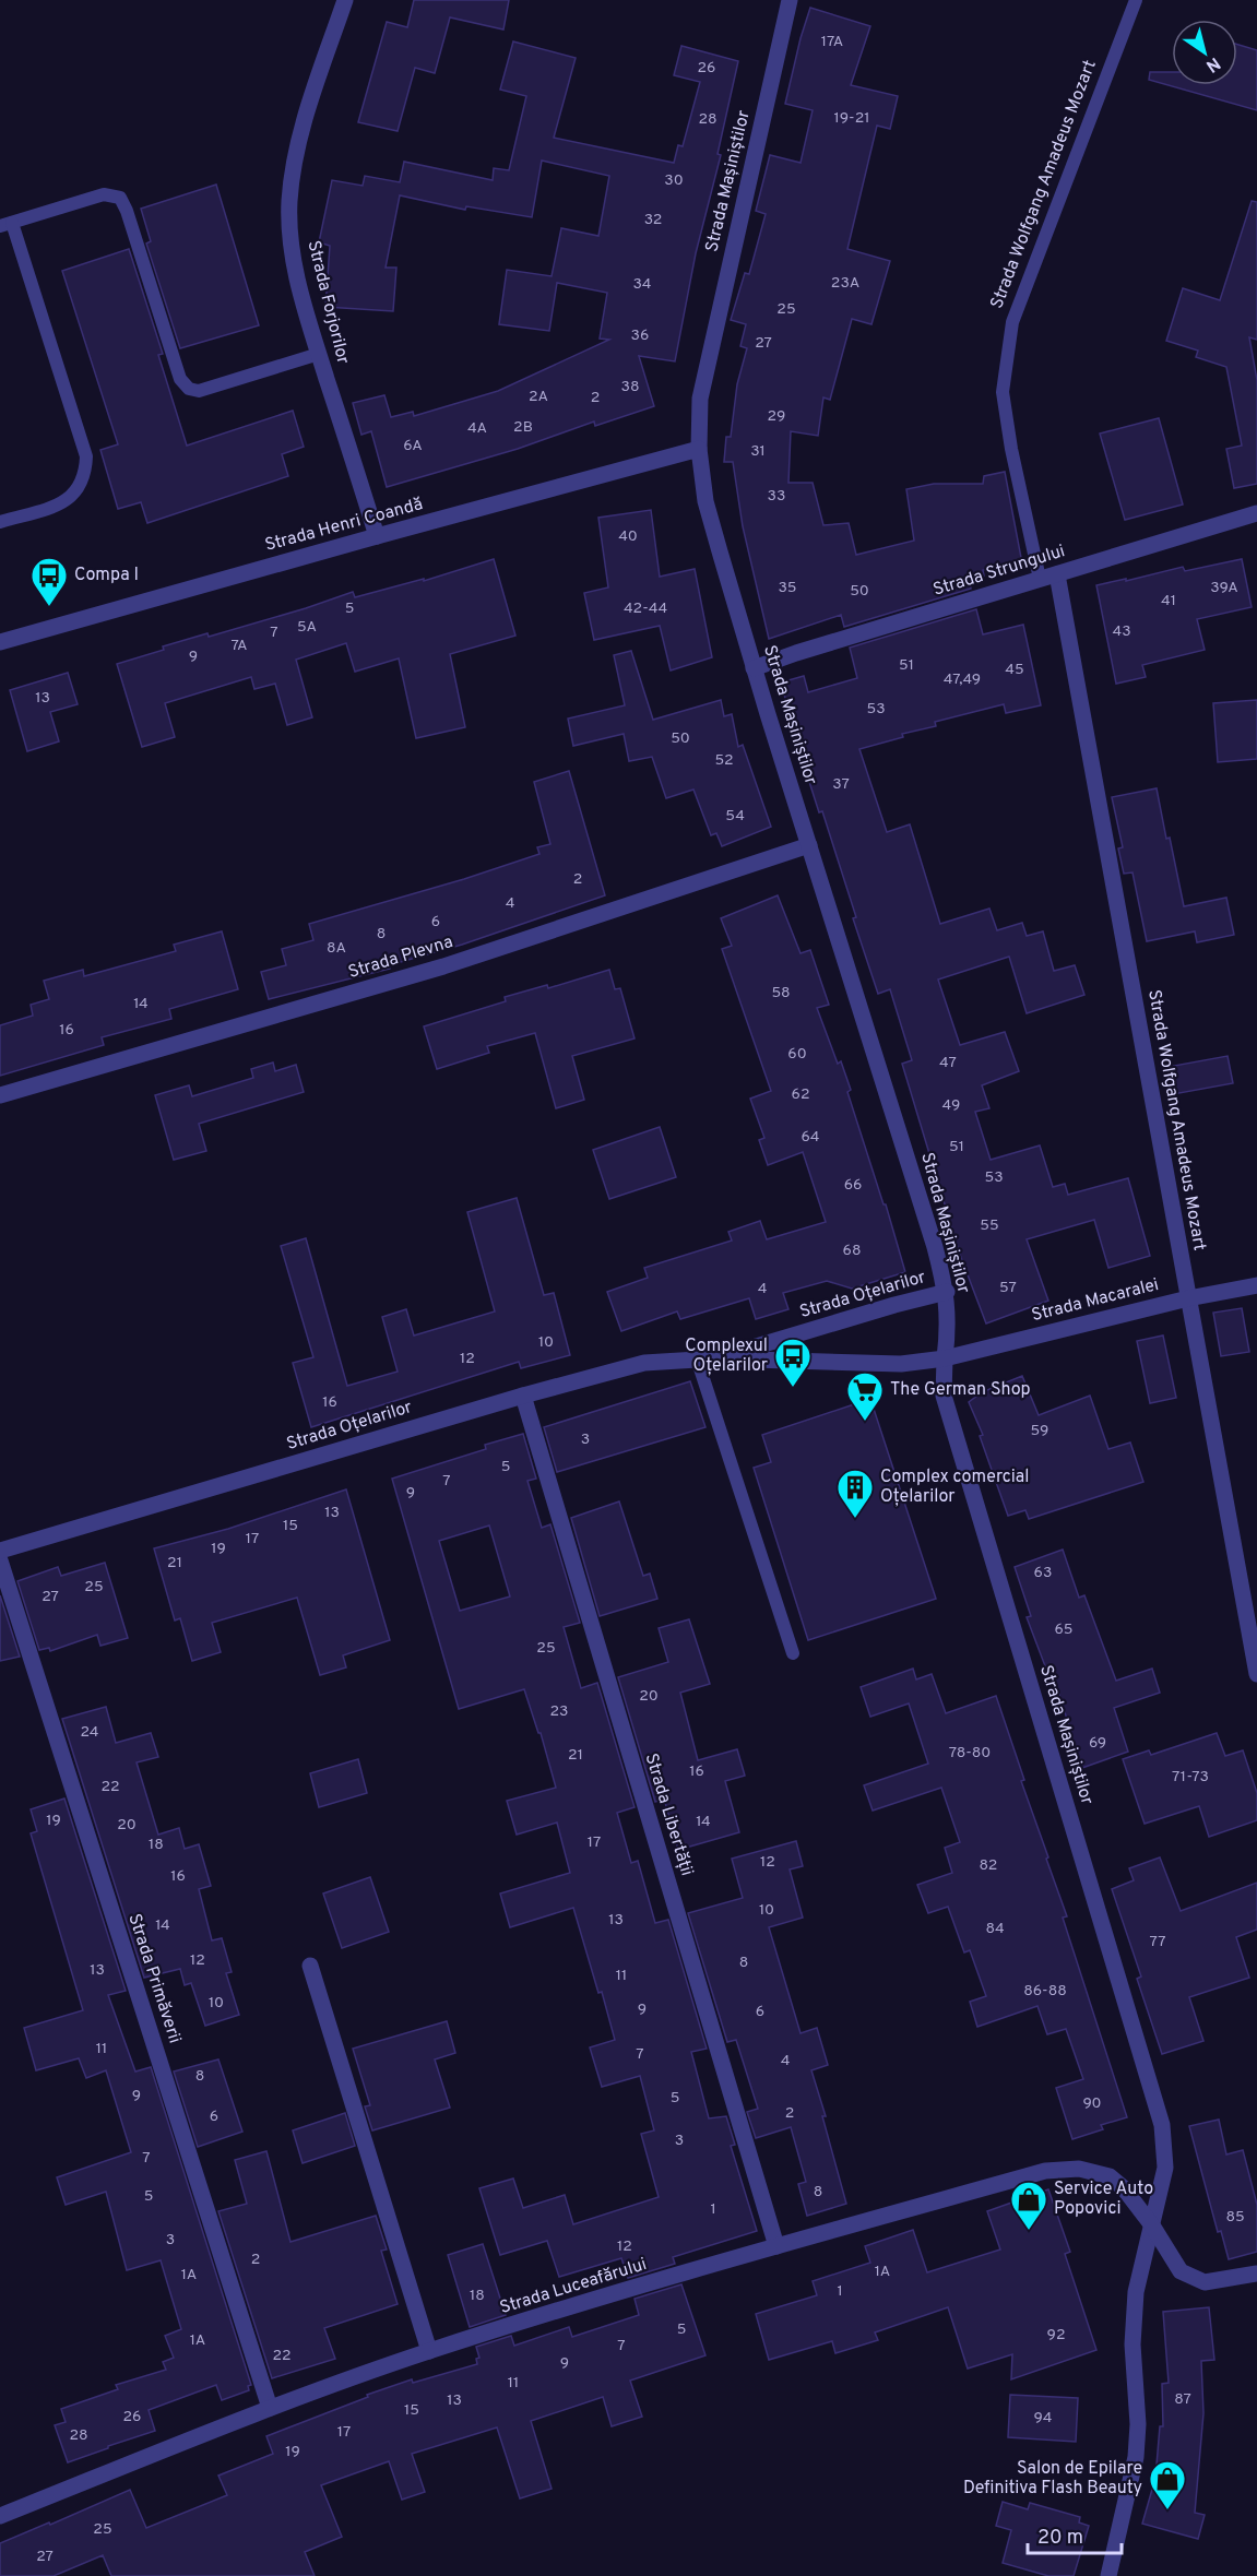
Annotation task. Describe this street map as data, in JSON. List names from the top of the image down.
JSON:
{
  "streets": {
    "street": [
      "Strada Mașiniștilor",
      "Strada Wolfgang Amadeus Mozart",
      "Strada Forjorilor",
      "Strada Henri Coandă",
      "Strada Strungului",
      "Strada Plevna",
      "Strada Oțelarilor",
      "Strada Macaralei",
      "Strada Libertății",
      "Strada Primăverii",
      "Strada Luceafărului"
    ]
  },
  "crossings": [
    ["Strada Mașiniștilor", "Strada Henri Coandă"],
    ["Strada Mașiniștilor", "Strada Strungului"],
    ["Strada Mașiniștilor", "Strada Plevna"],
    ["Strada Mașiniștilor", "Strada Oțelarilor"],
    ["Strada Mașiniștilor", "Strada Macaralei"],
    ["Strada Mașiniștilor", "Strada Luceafărului"],
    ["Strada Wolfgang Amadeus Mozart", "Strada Strungului"],
    ["Strada Wolfgang Amadeus Mozart", "Strada Macaralei"],
    ["Strada Forjorilor", "Strada Henri Coandă"],
    ["Strada Oțelarilor", "Strada Macaralei"],
    ["Strada Oțelarilor", "Strada Libertății"],
    ["Strada Libertății", "Strada Luceafărului"],
    ["Strada Primăverii", "Strada Luceafărului"]
  ],
  "places": {
    "bus stop": ["Compa I", "Complexul Oțelarilor"],
    "supermarket": ["The German Shop"],
    "building": ["Complex comercial Oțelarilor"],
    "shop": ["Service Auto Popovici", "Salon de Epilare Definitiva Flash Beauty"]
  },
  "house_numbers": [
    "17A",
    "26",
    "19-21",
    "28",
    "30",
    "32",
    "23A",
    "34",
    "25",
    "36",
    "27",
    "38",
    "2A",
    "2",
    "29",
    "2B",
    "4A",
    "6A",
    "31",
    "33",
    "40",
    "35",
    "39A",
    "50",
    "41",
    "5",
    "42-44",
    "5A",
    "43",
    "7",
    "7A",
    "9",
    "51",
    "45",
    "47,49",
    "13",
    "53",
    "50",
    "52",
    "37",
    "54",
    "2",
    "4",
    "6",
    "8",
    "8A",
    "58",
    "14",
    "16",
    "60",
    "47",
    "62",
    "49",
    "64",
    "51",
    "53",
    "66",
    "55",
    "68",
    "57",
    "4",
    "10",
    "12",
    "16",
    "59",
    "3",
    "5",
    "7",
    "9",
    "13",
    "15",
    "17",
    "19",
    "21",
    "63",
    "25",
    "27",
    "65",
    "25",
    "20",
    "23",
    "24",
    "69",
    "78-80",
    "21",
    "16",
    "71-73",
    "22",
    "19",
    "14",
    "20",
    "17",
    "18",
    "12",
    "82",
    "16",
    "10",
    "13",
    "14",
    "84",
    "77",
    "12",
    "8",
    "13",
    "11",
    "86-88",
    "10",
    "9",
    "6",
    "11",
    "7",
    "4",
    "8",
    "9",
    "5",
    "90",
    "2",
    "6",
    "3",
    "7",
    "8",
    "5",
    "1",
    "85",
    "3",
    "12",
    "2",
    "1A",
    "1A",
    "1",
    "18",
    "5",
    "92",
    "1A",
    "7",
    "22",
    "9",
    "11",
    "87",
    "13",
    "15",
    "26",
    "94",
    "17",
    "28",
    "19",
    "25",
    "27"
  ],
  "scale_bar": "20 m",
  "north": "bottom right"
}
